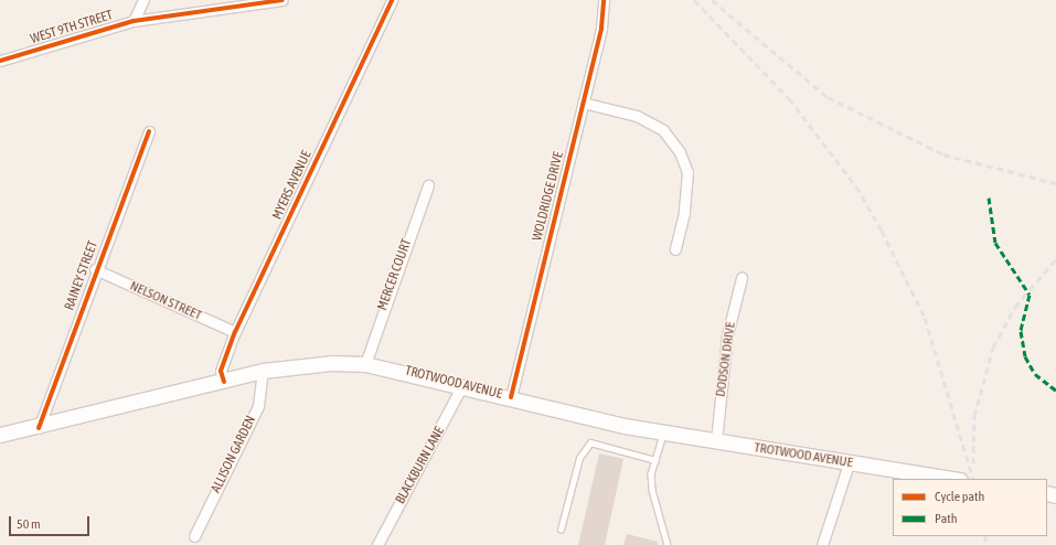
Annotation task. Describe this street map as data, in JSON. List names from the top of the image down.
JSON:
{
  "streets": {
    "main road": ["TROTWOOD AVENUE"],
    "street": [
      "WEST 9TH STREET",
      "MYERS AVENUE",
      "WOLDRIDGE DRIVE",
      "MERCER COURT",
      "RAINEY STREET",
      "NELSON STREET",
      "DODSON DRIVE",
      "ALLISON GARDEN",
      "BLACKBURN LANE"
    ]
  },
  "crossings": [
    ["MYERS AVENUE", "NELSON STREET"],
    ["MYERS AVENUE", "TROTWOOD AVENUE"],
    ["WOLDRIDGE DRIVE", "TROTWOOD AVENUE"],
    ["MERCER COURT", "TROTWOOD AVENUE"],
    ["RAINEY STREET", "NELSON STREET"],
    ["RAINEY STREET", "TROTWOOD AVENUE"],
    ["DODSON DRIVE", "TROTWOOD AVENUE"],
    ["TROTWOOD AVENUE", "ALLISON GARDEN"],
    ["TROTWOOD AVENUE", "BLACKBURN LANE"]
  ],
  "legend": ["Cycle path", "Path"],
  "scale_bar": "50 m"
}
